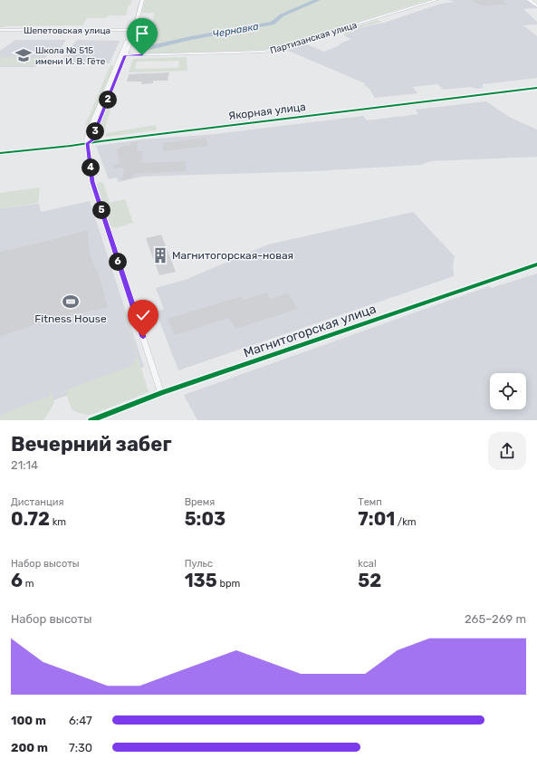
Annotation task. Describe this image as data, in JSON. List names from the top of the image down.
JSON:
{
  "streets": {
    "street": [
      "Шепетовская улица",
      "Партизанская улица",
      "Якорная улица",
      "Магнитогорская улица"
    ]
  },
  "water": ["Чернавка"],
  "places": {
    "school or university": ["Школа № 515 имени И. В. Гёте"],
    "building": ["Магнитогорская-новая"],
    "sports": ["Fitness House"]
  },
  "page": {
    "pins": [
      "2",
      "3",
      "4",
      "5",
      "6"
    ],
    "heading": ["Вечерний забег", "21:14"],
    "stats": [
      ["Дистанция", "0.72 km"],
      ["Время", "5:03"],
      ["Темп", "7:01 /km"],
      ["Набор высоты", "6 m"],
      ["Пульс", "135 bpm"],
      ["kcal", "52"]
    ],
    "chart": ["Набор высоты", "265–269 m"],
    "list": [
      {
        "name": "100 m",
        "note": "6:47"
      },
      {
        "name": "200 m",
        "note": "7:30"
      }
    ]
  }
}
